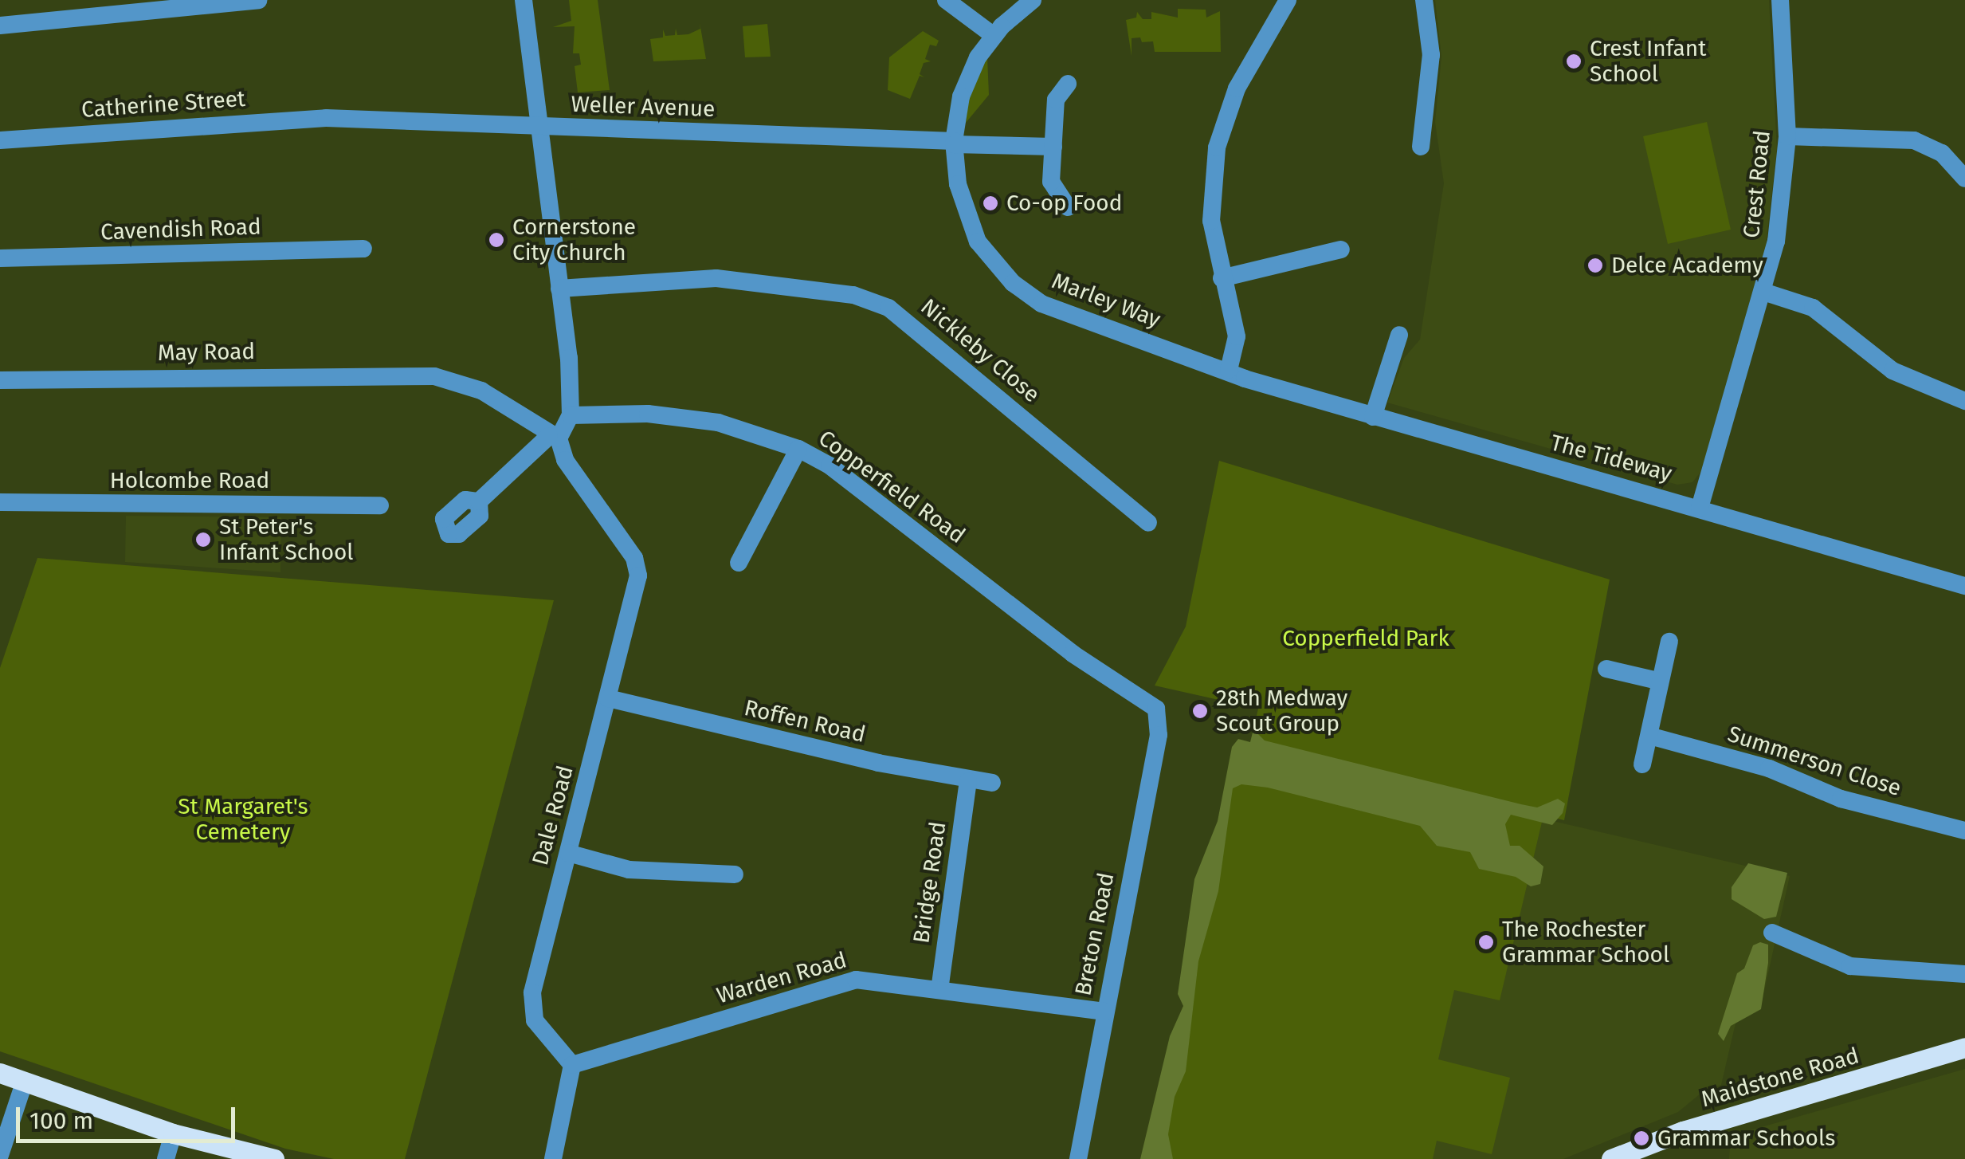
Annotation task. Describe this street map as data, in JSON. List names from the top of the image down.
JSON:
{
  "streets": {
    "main road": ["Maidstone Road"],
    "street": [
      "Catherine Street",
      "Weller Avenue",
      "Crest Road",
      "Cavendish Road",
      "Marley Way",
      "Nickleby Close",
      "May Road",
      "The Tideway",
      "Holcombe Road",
      "Copperfield Road",
      "Roffen Road",
      "Summerson Close",
      "Dale Road",
      "Bridge Road",
      "Breton Road",
      "Warden Road"
    ]
  },
  "crossings": [
    ["Catherine Street", "Weller Avenue"],
    ["Weller Avenue", "Marley Way"],
    ["Crest Road", "The Tideway"],
    ["Marley Way", "The Tideway"],
    ["May Road", "Dale Road"],
    ["Copperfield Road", "Breton Road"],
    ["Roffen Road", "Dale Road"],
    ["Roffen Road", "Bridge Road"],
    ["Dale Road", "Warden Road"],
    ["Bridge Road", "Warden Road"],
    ["Breton Road", "Warden Road"]
  ],
  "parks": ["Copperfield Park", "St Margaret's Cemetery"],
  "places": [
    "Crest Infant School",
    "Co-op Food",
    "Cornerstone City Church",
    "Delce Academy",
    "St Peter's Infant School",
    "28th Medway Scout Group",
    "The Rochester Grammar School",
    "Grammar Schools"
  ],
  "scale_bar": "100 m"
}
